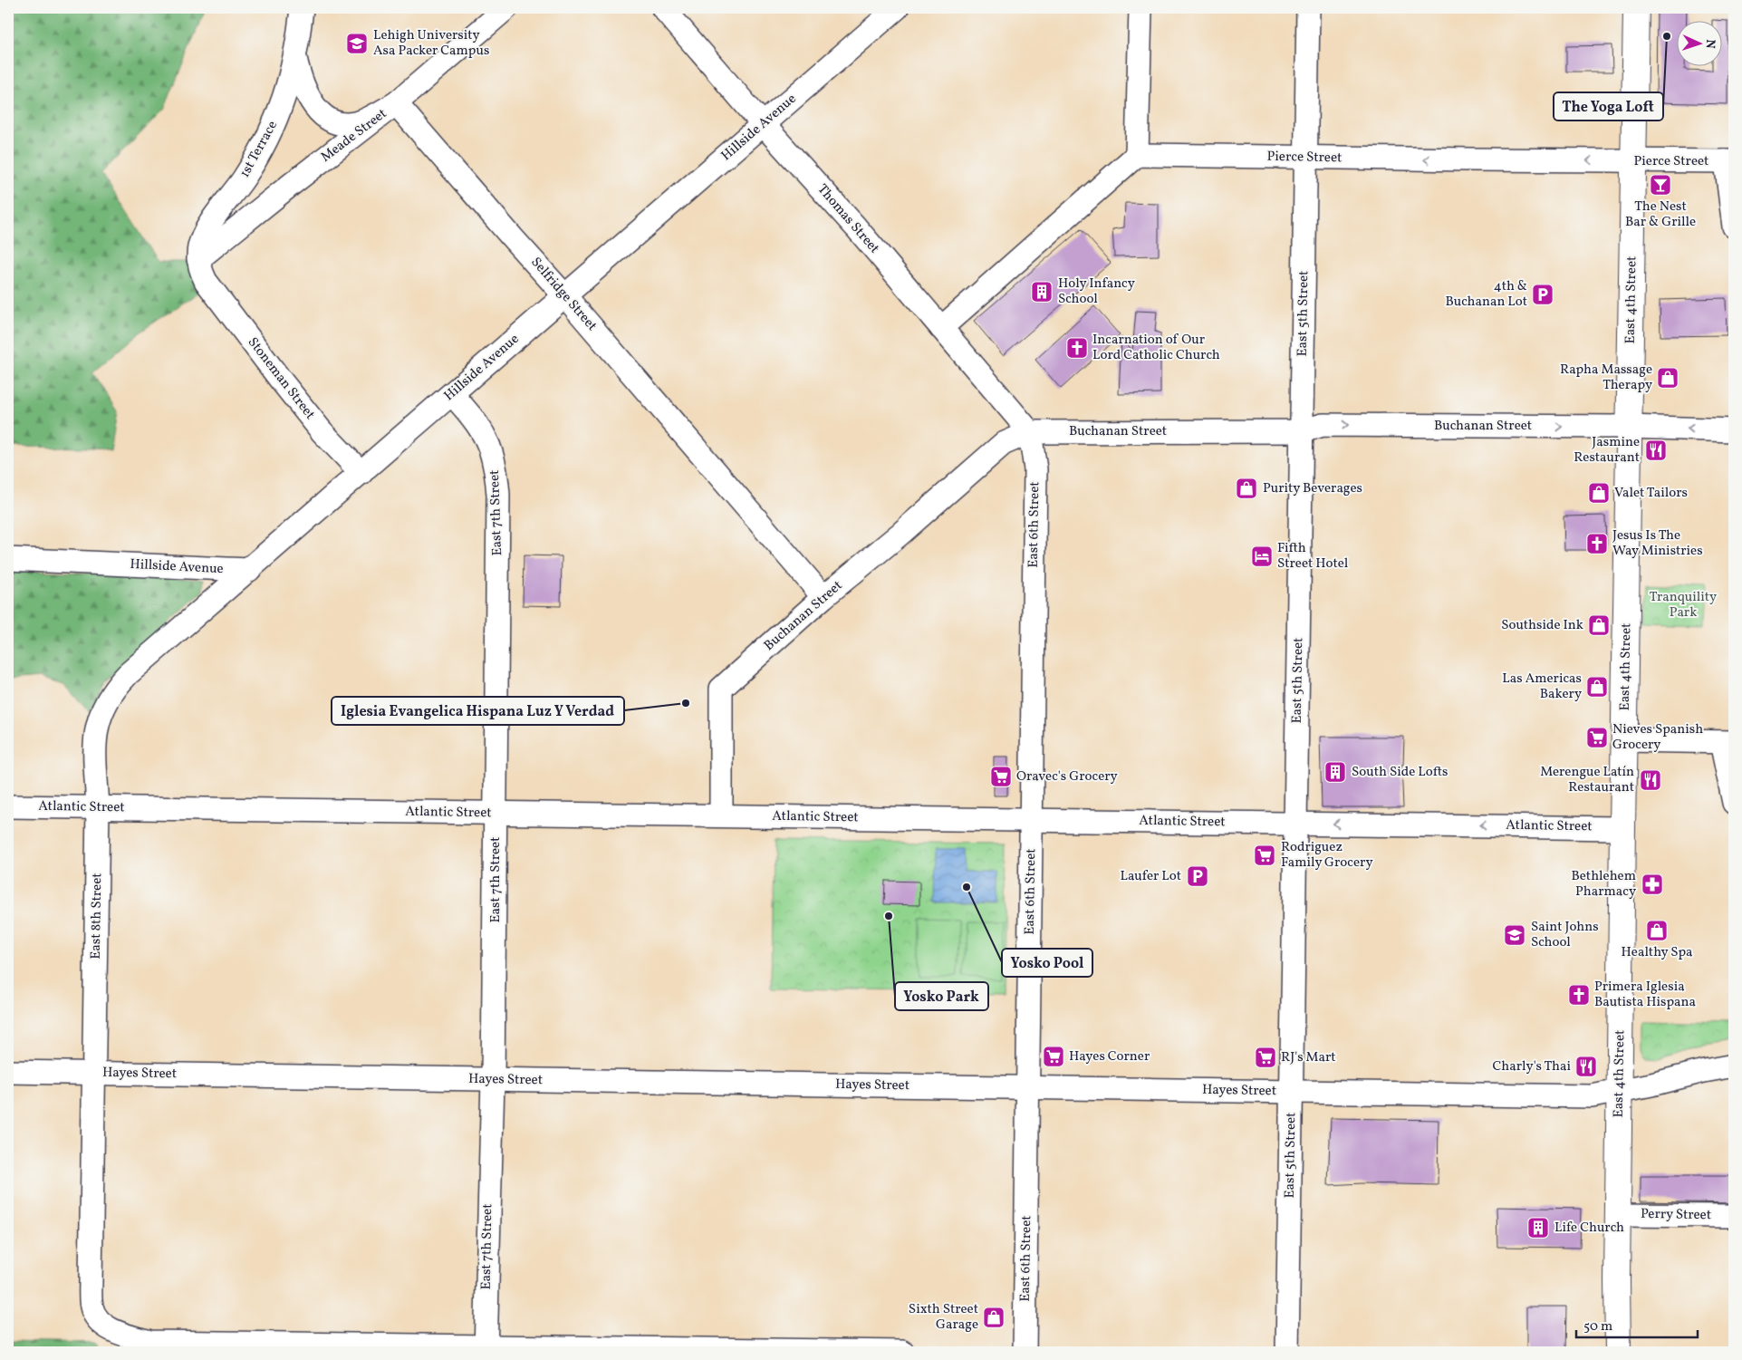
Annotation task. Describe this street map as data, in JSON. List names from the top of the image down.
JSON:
{
  "streets": {
    "main road": ["East 4th Street"],
    "street": [
      "Hillside Avenue",
      "Meade Street",
      "1st Terrace",
      "Pierce Street",
      "Thomas Street",
      "Selfridge Street",
      "East 5th Street",
      "Stoneman Street",
      "Buchanan Street",
      "East 7th Street",
      "East 6th Street",
      "Atlantic Street",
      "East 8th Street",
      "Hayes Street",
      "Perry Street"
    ]
  },
  "crossings": [
    ["Hillside Avenue", "Thomas Street"],
    ["Hillside Avenue", "Selfridge Street"],
    ["Hillside Avenue", "Stoneman Street"],
    ["Hillside Avenue", "East 7th Street"],
    ["Hillside Avenue", "East 8th Street"],
    ["Meade Street", "1st Terrace"],
    ["Meade Street", "Selfridge Street"],
    ["Meade Street", "Stoneman Street"],
    ["1st Terrace", "Stoneman Street"],
    ["Pierce Street", "East 4th Street"],
    ["Pierce Street", "East 5th Street"],
    ["Thomas Street", "Buchanan Street"],
    ["Thomas Street", "East 6th Street"],
    ["Selfridge Street", "Buchanan Street"],
    ["East 4th Street", "Buchanan Street"],
    ["East 4th Street", "Atlantic Street"],
    ["East 4th Street", "Hayes Street"],
    ["East 4th Street", "Perry Street"],
    ["East 5th Street", "Buchanan Street"],
    ["East 5th Street", "Atlantic Street"],
    ["East 5th Street", "Hayes Street"],
    ["Buchanan Street", "East 6th Street"],
    ["Buchanan Street", "Atlantic Street"],
    ["East 7th Street", "Atlantic Street"],
    ["East 7th Street", "East 8th Street"],
    ["East 7th Street", "Hayes Street"],
    ["East 6th Street", "Atlantic Street"],
    ["East 6th Street", "Hayes Street"],
    ["Atlantic Street", "East 8th Street"],
    ["East 8th Street", "Hayes Street"]
  ],
  "one_way": ["Pierce Street"],
  "parks": ["Tranquility Park"],
  "places": {
    "other": [
      "The Yoga Loft",
      "Iglesia Evangelica Hispana Luz Y Verdad",
      "Yosko Pool",
      "Yosko Park"
    ],
    "school or university": ["Lehigh University Asa Packer Campus", "Saint Johns School"],
    "bar": ["The Nest Bar & Grille"],
    "building": ["Holy Infancy School", "South Side Lofts", "Life Church"],
    "parking": ["4th & Buchanan Lot", "Laufer Lot"],
    "church": ["Incarnation of Our Lord Catholic Church", "Jesus Is The Way Ministries", "Primera Iglesia Bautista Hispana"],
    "shop": [
      "Rapha Massage Therapy",
      "Purity Beverages",
      "Valet Tailors",
      "Southside Ink",
      "Las Americas Bakery",
      "Healthy Spa",
      "Sixth Street Garage"
    ],
    "restaurant": ["Jasmine Restaurant", "Merengue Latín Restaurant", "Charly's Thai"],
    "hotel": ["Fifth Street Hotel"],
    "supermarket": [
      "Nieves Spanish Grocery",
      "Oravec's Grocery",
      "Rodriguez Family Grocery",
      "Hayes Corner",
      "RJ's Mart"
    ],
    "pharmacy": ["Bethlehem Pharmacy"]
  },
  "scale_bar": "50 m",
  "north": "right"
}
